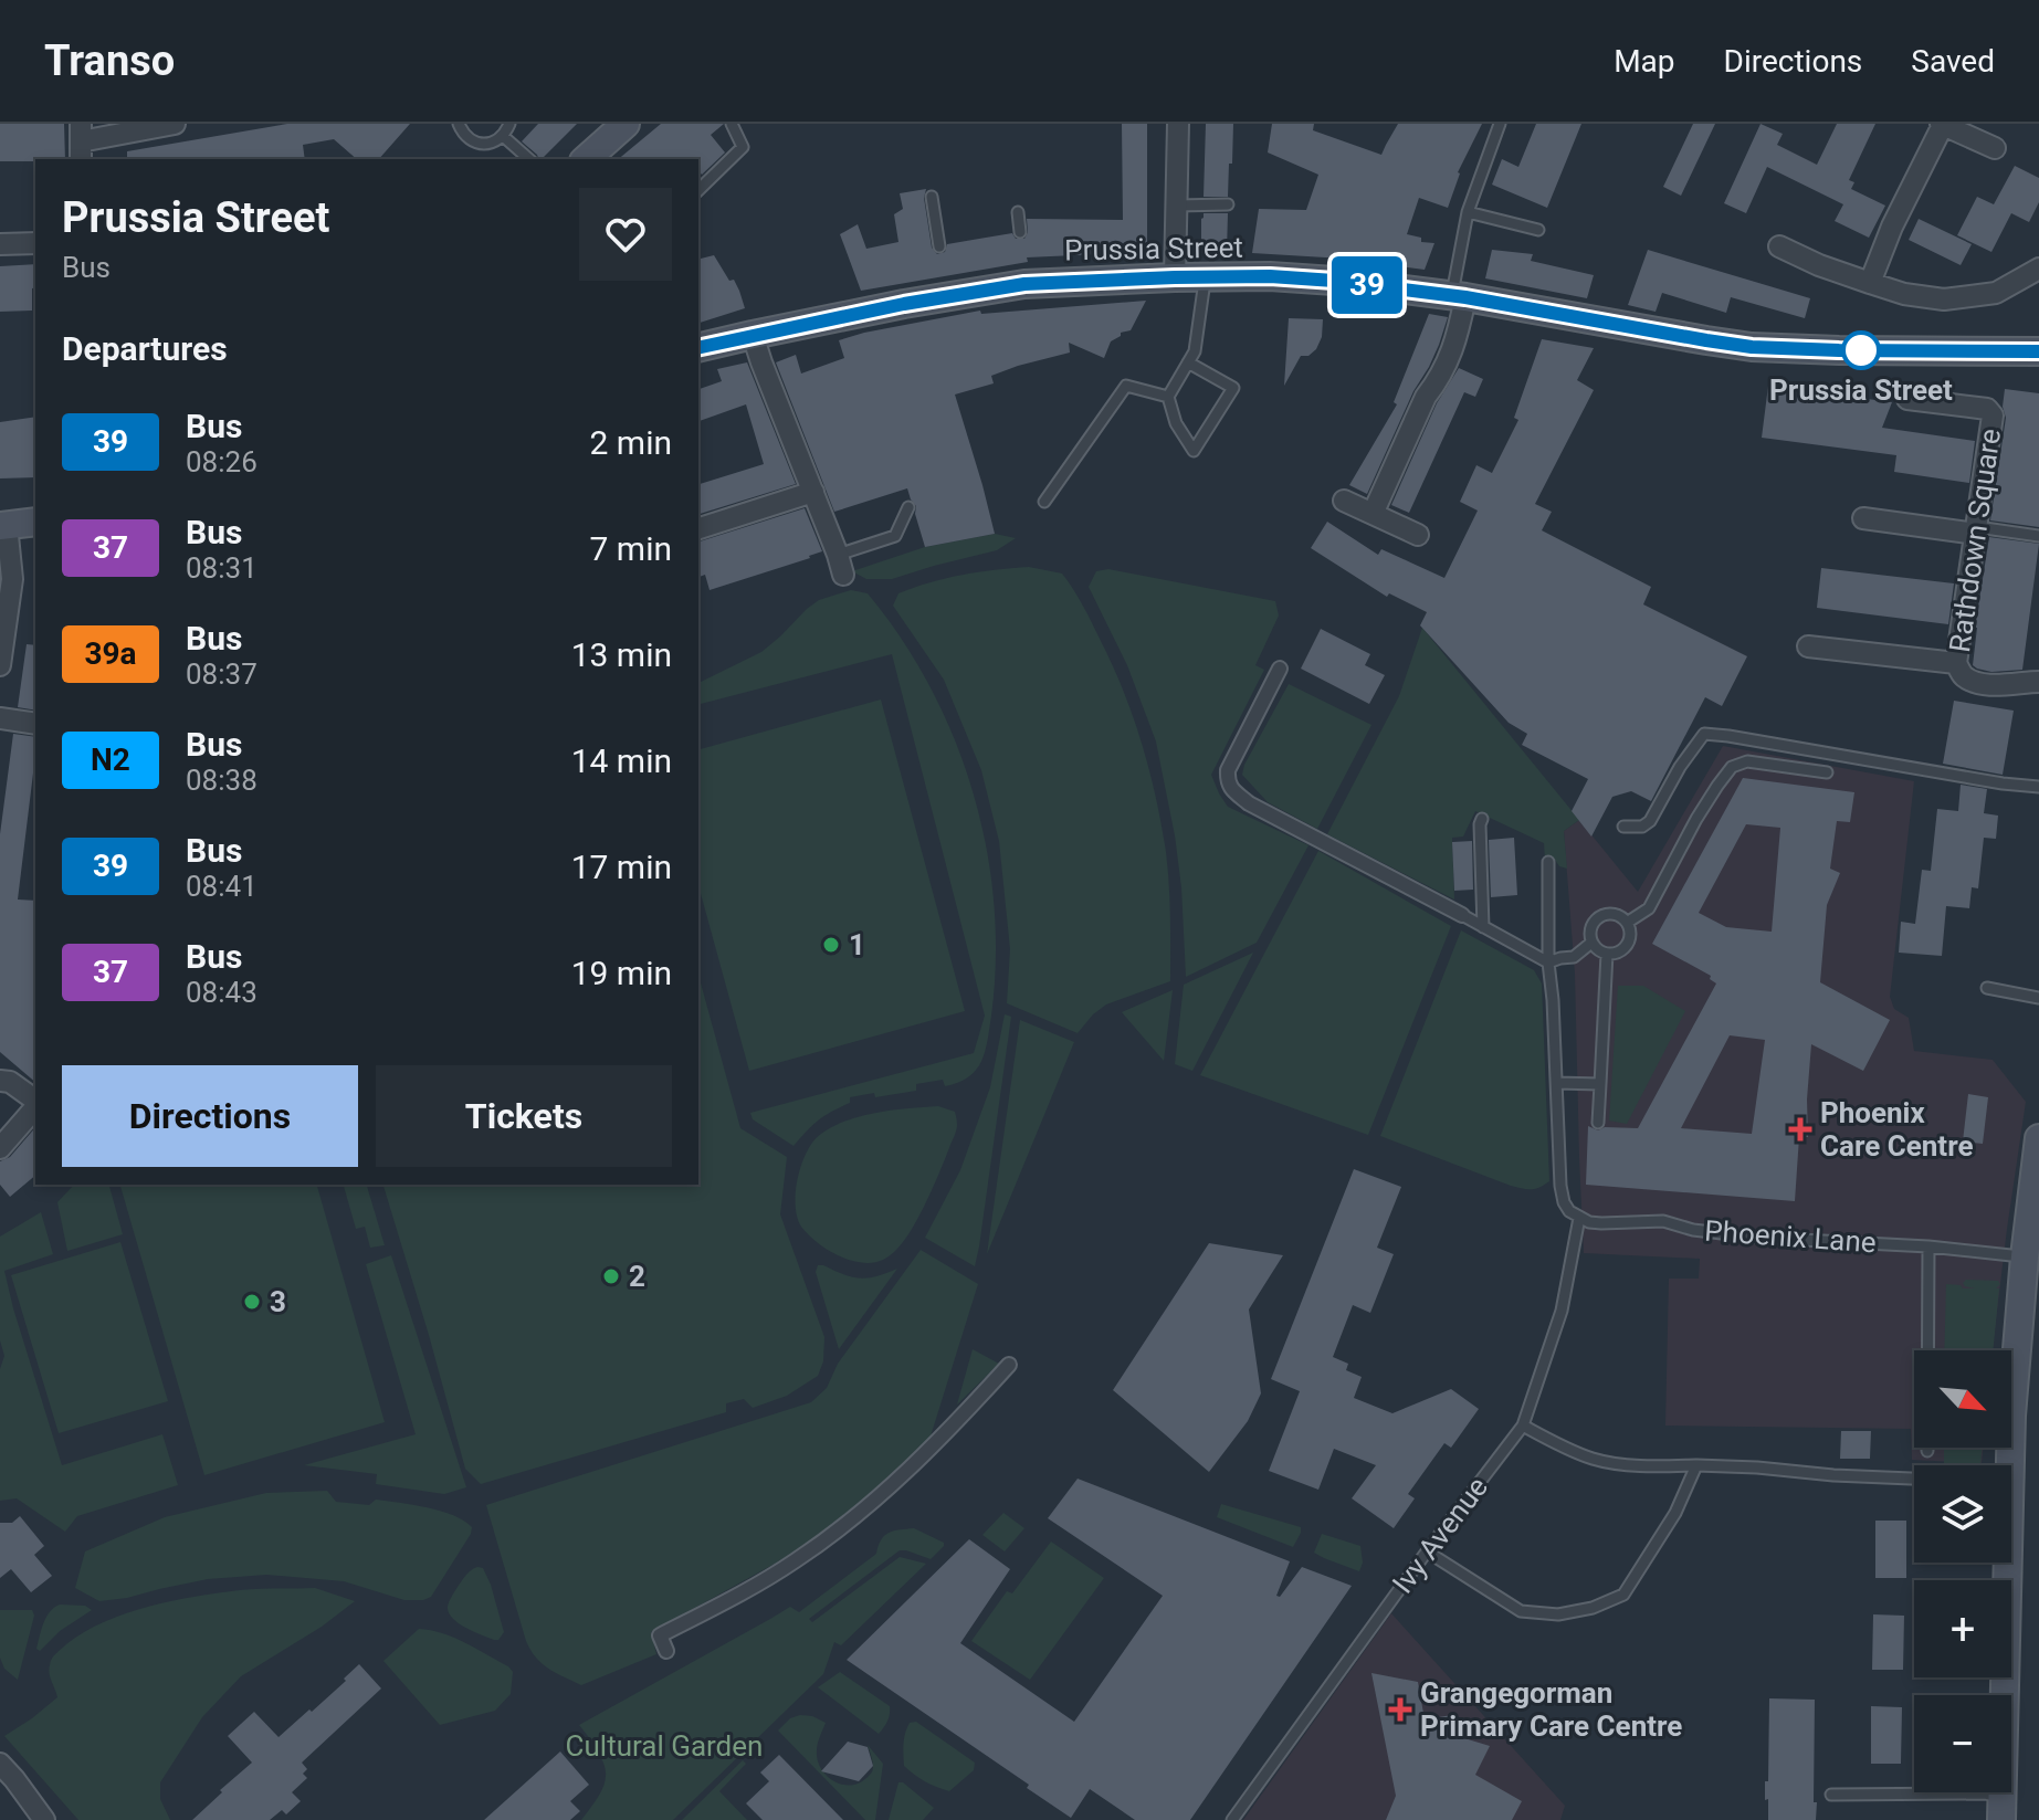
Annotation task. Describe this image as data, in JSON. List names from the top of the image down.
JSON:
{
  "streets": {
    "main road": ["Prussia Street"],
    "street": ["Rathdown Square"],
    "lane": ["Phoenix Lane", "Ivy Avenue"]
  },
  "crossings": [
    ["Phoenix Lane", "Ivy Avenue"]
  ],
  "parks": ["Cultural Garden"],
  "places": {
    "other": [
      "Prussia Street",
      "1",
      "2",
      "3"
    ],
    "health": ["Phoenix Care Centre", "Grangegorman Primary Care Centre"]
  },
  "lines": ["bus line 39"],
  "north": "bottom right",
  "page": {
    "header": "Transo",
    "nav": ["Map", "Directions", "Saved"],
    "on_map": "39",
    "heading": [
      ["Prussia Street", "Bus"],
      "Departures"
    ],
    "list": [
      {
        "mark": "39",
        "name": "Bus",
        "note": "08:26",
        "value": "2 min"
      },
      {
        "mark": "37",
        "name": "Bus",
        "note": "08:31",
        "value": "7 min"
      },
      {
        "mark": "39a",
        "name": "Bus",
        "note": "08:37",
        "value": "13 min"
      },
      {
        "mark": "N2",
        "name": "Bus",
        "note": "08:38",
        "value": "14 min"
      },
      {
        "mark": "39",
        "name": "Bus",
        "note": "08:41",
        "value": "17 min"
      },
      {
        "mark": "37",
        "name": "Bus",
        "note": "08:43",
        "value": "19 min"
      }
    ],
    "buttons": ["Directions", "Tickets"],
    "map_buttons": ["+", "−"]
  }
}
